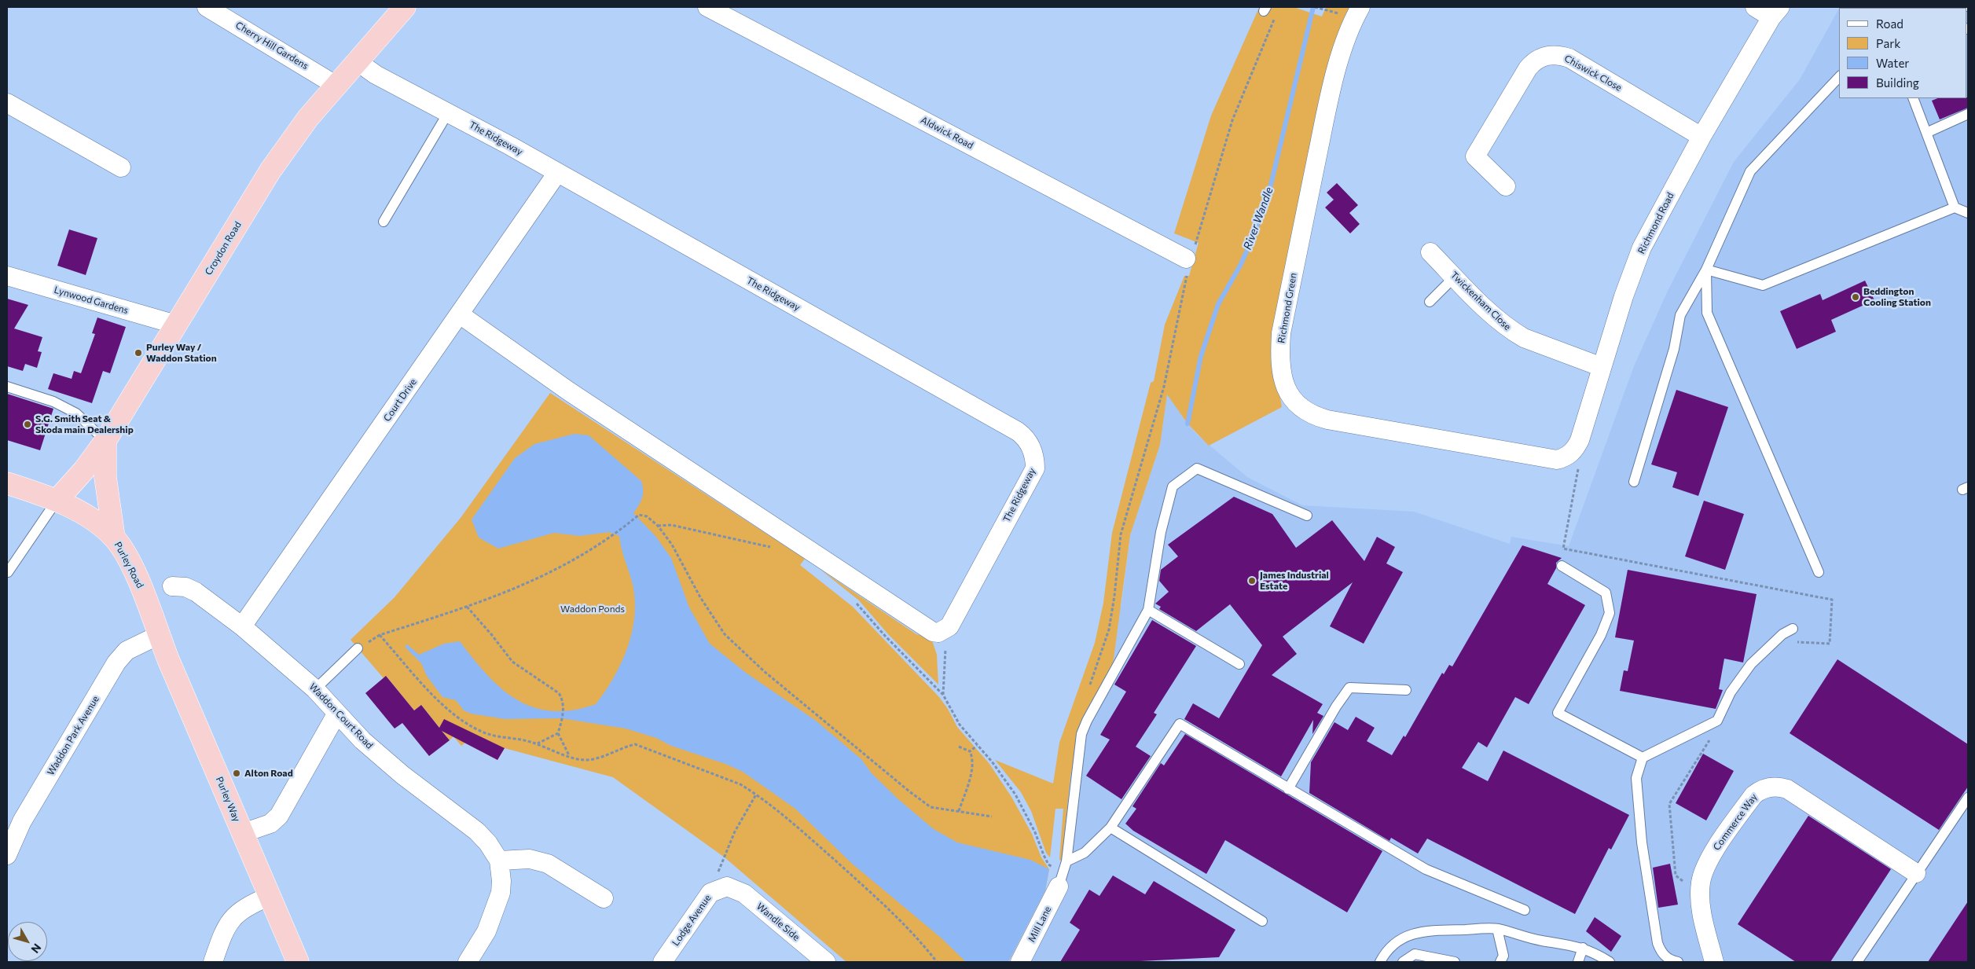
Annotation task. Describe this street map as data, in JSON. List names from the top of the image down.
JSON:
{
  "streets": {
    "highway": ["Croydon Road", "Purley Road", "Purley Way"],
    "street": [
      "Cherry Hill Gardens",
      "Chiswick Close",
      "Aldwick Road",
      "The Ridgeway",
      "Richmond Road",
      "Lynwood Gardens",
      "Twickenham Close",
      "Richmond Green",
      "Court Drive",
      "Waddon Court Road",
      "Waddon Park Avenue",
      "Commerce Way",
      "Lodge Avenue",
      "Wandle Side",
      "Mill Lane"
    ]
  },
  "crossings": [
    ["Cherry Hill Gardens", "Croydon Road"],
    ["Chiswick Close", "Richmond Road"],
    ["The Ridgeway", "Croydon Road"],
    ["The Ridgeway", "Court Drive"],
    ["Richmond Road", "Twickenham Close"],
    ["Richmond Road", "Richmond Green"],
    ["Croydon Road", "Lynwood Gardens"],
    ["Croydon Road", "Purley Road"],
    ["Court Drive", "Waddon Court Road"],
    ["Purley Road", "Waddon Park Avenue"],
    ["Purley Road", "Purley Way"],
    ["Waddon Park Avenue", "Purley Way"],
    ["Lodge Avenue", "Wandle Side"]
  ],
  "water": ["River Wandle"],
  "parks": ["Waddon Ponds"],
  "places": [
    "Beddington Cooling Station",
    "Purley Way / Waddon Station",
    "S.G. Smith Seat & Skoda main Dealership",
    "James Industrial Estate",
    "Alton Road"
  ],
  "legend": [
    "Road",
    "Park",
    "Water",
    "Building"
  ],
  "north": "bottom right"
}
